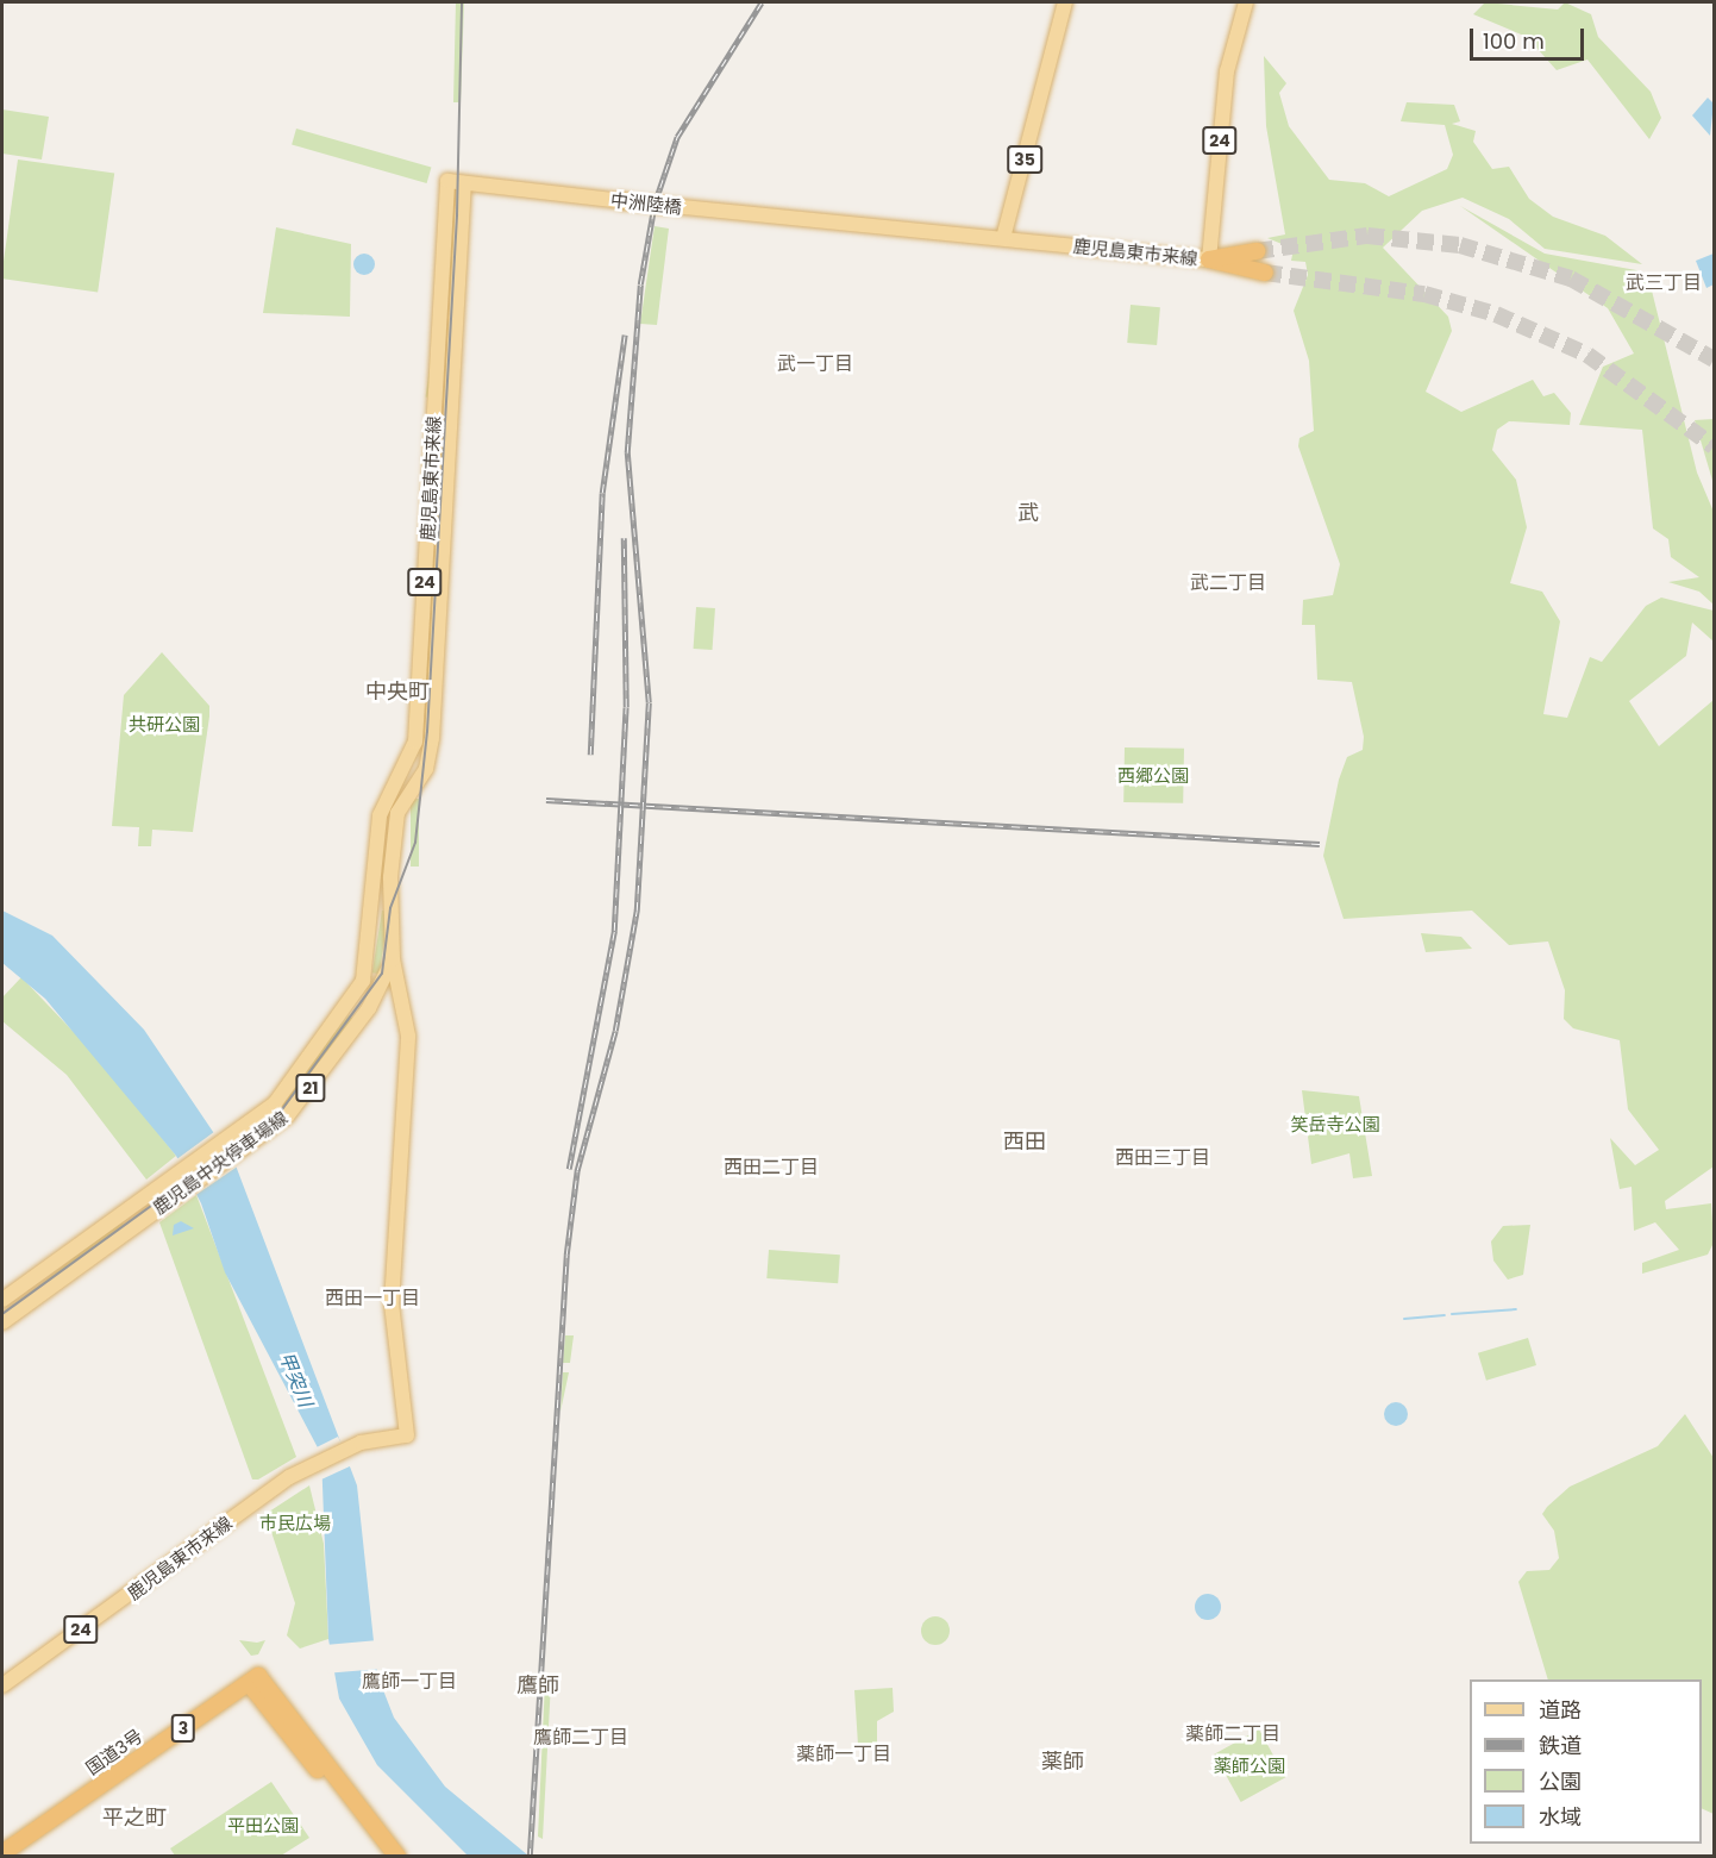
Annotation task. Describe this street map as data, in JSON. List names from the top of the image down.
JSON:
{
  "streets": {
    "highway": ["3", "国道3号"],
    "main road": [
      "24",
      "35",
      "中洲陸橋",
      "鹿児島東市来線",
      "21",
      "鹿児島中央停車場線"
    ]
  },
  "crossings": [
    ["35", "鹿児島東市来線"],
    ["中洲陸橋", "鹿児島東市来線"],
    ["鹿児島東市来線", "鹿児島中央停車場線"]
  ],
  "districts": [
    "武三丁目",
    "武一丁目",
    "武",
    "武二丁目",
    "中央町",
    "西田",
    "西田三丁目",
    "西田二丁目",
    "西田一丁目",
    "鷹師一丁目",
    "鷹師",
    "薬師二丁目",
    "鷹師二丁目",
    "薬師一丁目",
    "薬師",
    "平之町"
  ],
  "water": ["甲突川"],
  "parks": [
    "共研公園",
    "西郷公園",
    "笑岳寺公園",
    "市民広場",
    "薬師公園",
    "平田公園"
  ],
  "legend": [
    "道路",
    "鉄道",
    "公園",
    "水域"
  ],
  "scale_bar": "100 m"
}
